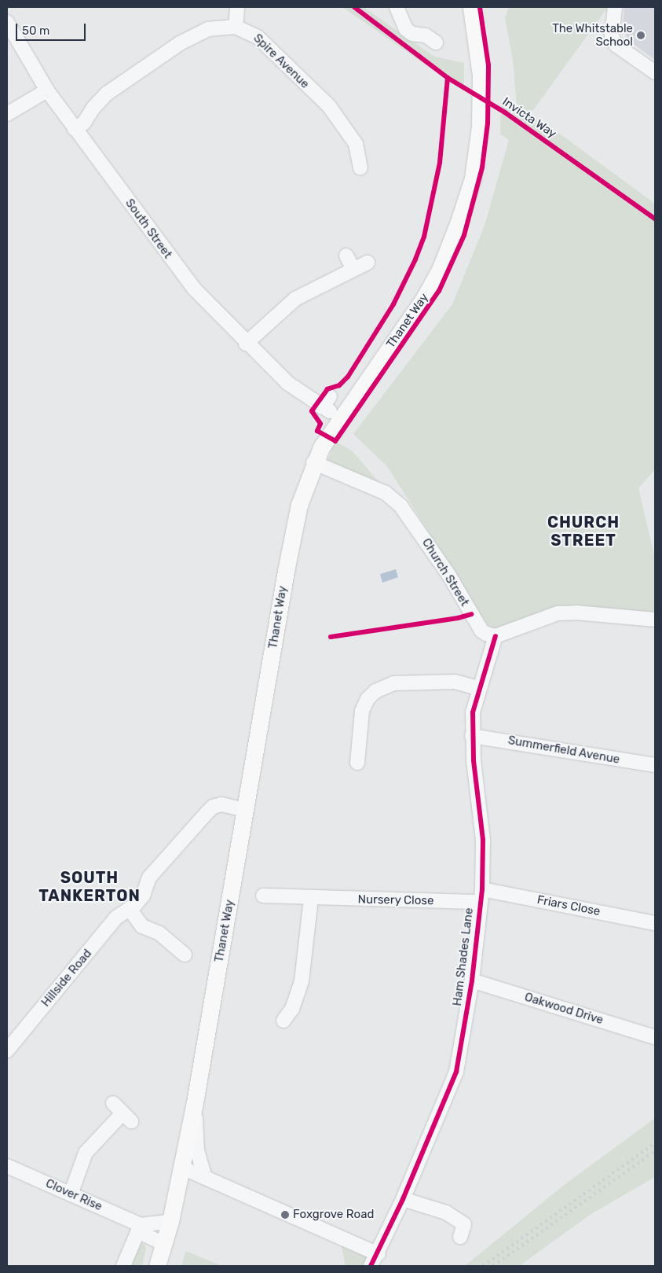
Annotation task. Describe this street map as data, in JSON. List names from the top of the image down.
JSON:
{
  "streets": {
    "main road": ["Thanet Way"],
    "street": [
      "Spire Avenue",
      "South Street",
      "Church Street",
      "Summerfield Avenue",
      "Nursery Close",
      "Friars Close",
      "Ham Shades Lane",
      "Hillside Road",
      "Oakwood Drive",
      "Clover Rise"
    ],
    "cycle path": ["Invicta Way"]
  },
  "crossings": [
    ["Thanet Way", "Church Street"],
    ["Thanet Way", "Hillside Road"],
    ["Thanet Way", "Clover Rise"],
    ["Church Street", "Ham Shades Lane"],
    ["Summerfield Avenue", "Ham Shades Lane"],
    ["Nursery Close", "Friars Close"],
    ["Nursery Close", "Ham Shades Lane"],
    ["Friars Close", "Ham Shades Lane"],
    ["Ham Shades Lane", "Oakwood Drive"]
  ],
  "districts": ["CHURCH STREET", "SOUTH TANKERTON"],
  "places": ["The Whitstable School", "Foxgrove Road"],
  "scale_bar": "50 m"
}
